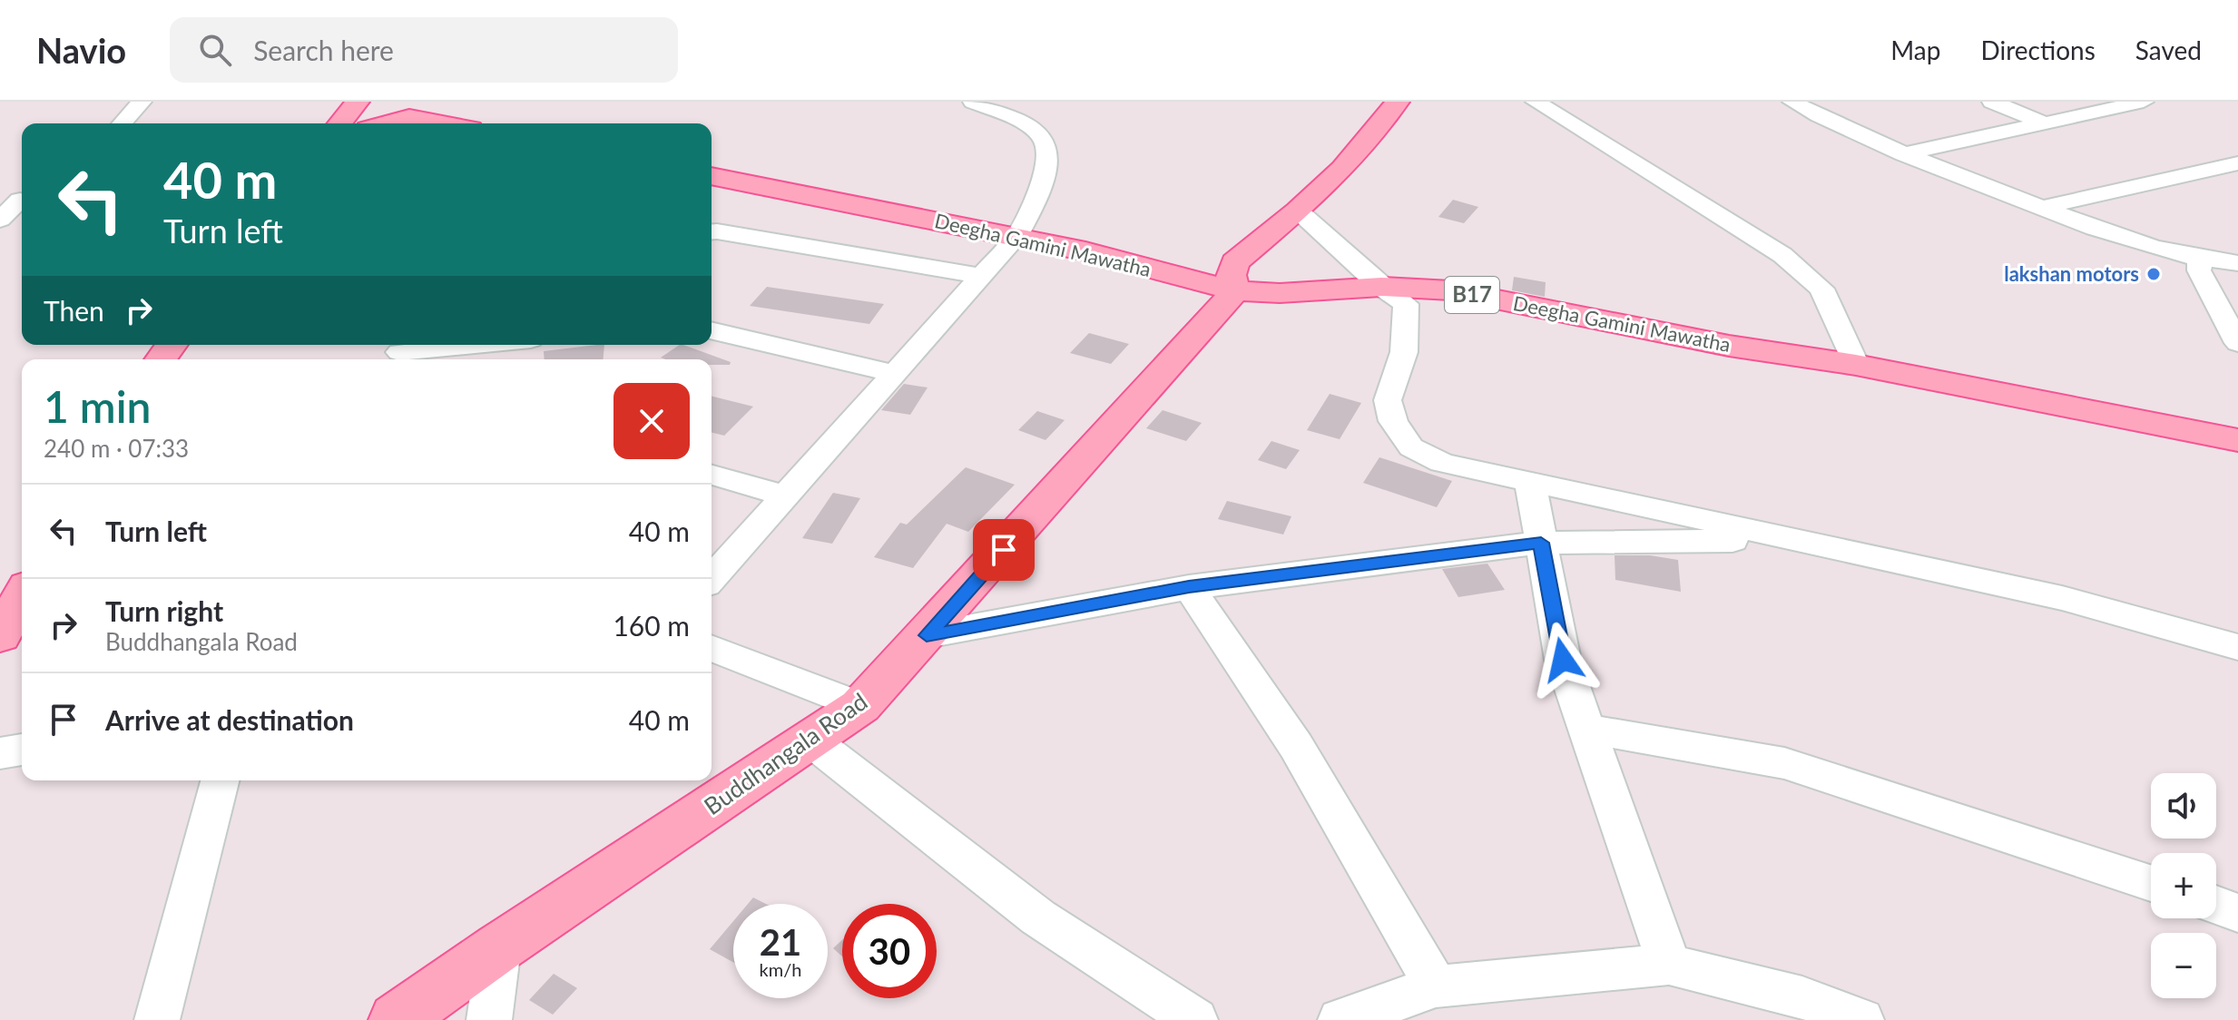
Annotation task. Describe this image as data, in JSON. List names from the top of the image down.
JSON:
{
  "streets": {
    "main road": ["Deegha Gamini Mawatha", "B17", "Buddhangala Road"]
  },
  "crossings": [
    ["Deegha Gamini Mawatha", "Buddhangala Road"]
  ],
  "places": ["lakshan motors"],
  "page": {
    "header": "Navio",
    "search": "Search here",
    "nav": ["Map", "Directions", "Saved"],
    "turn": ["40 m", "Turn left"],
    "then": "Then",
    "heading": ["1 min", "240 m · 07:33"],
    "list": [
      {
        "name": "Turn left",
        "value": "40 m"
      },
      {
        "name": "Turn right",
        "note": "Buddhangala Road",
        "value": "160 m"
      },
      {
        "name": "Arrive at destination",
        "value": "40 m"
      }
    ],
    "map_buttons": ["+", "−"],
    "speed": "21 km/h",
    "limit": "30"
  }
}
